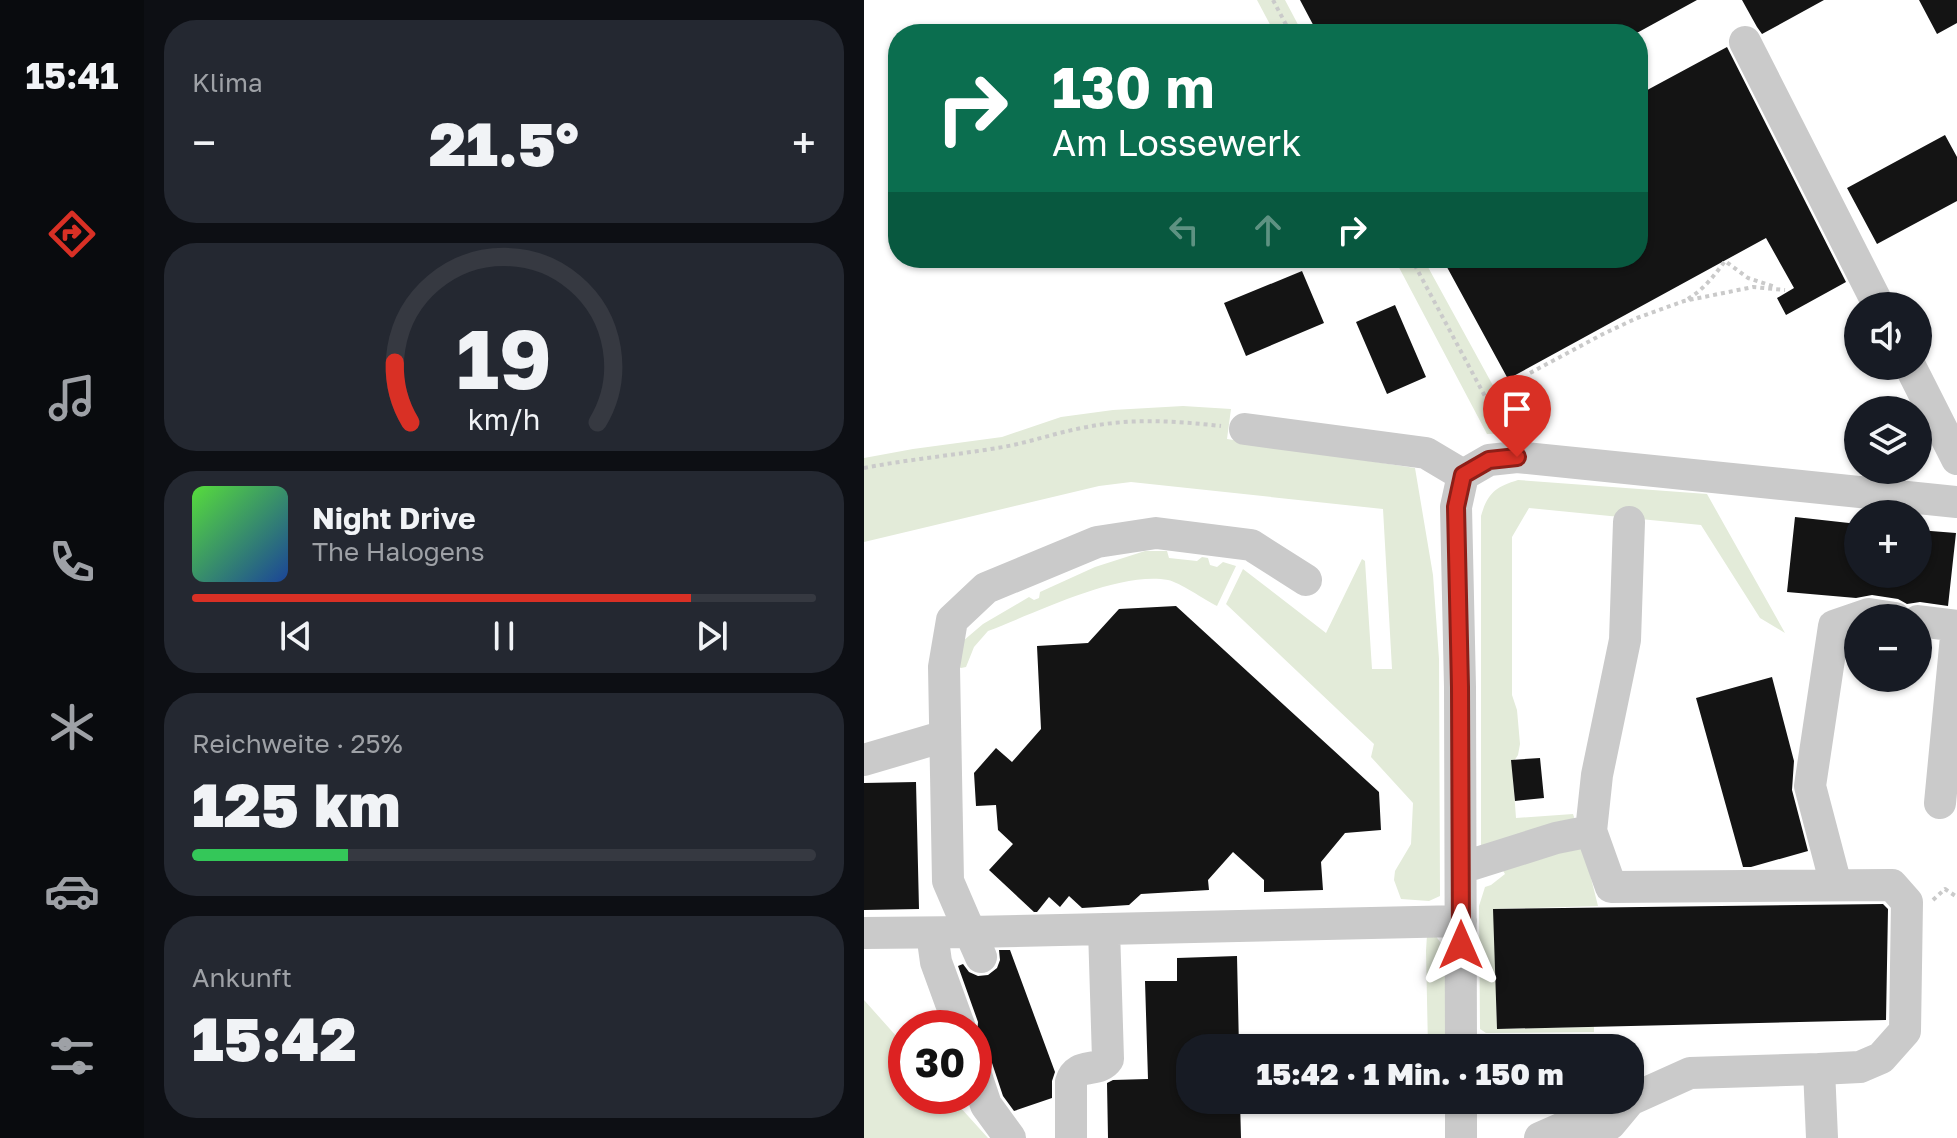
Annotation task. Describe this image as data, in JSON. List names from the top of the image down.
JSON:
{
  "page": {
    "tabs": "15:41",
    "tile": [
      "Klima",
      ["Reichweite · 25%", "125 km"],
      ["Ankunft", "15:42"]
    ],
    "turn": ["130 m", "Am Lossewerk"],
    "heat": ["−", "21.5°", "+"],
    "map_buttons": ["+", "−"],
    "song": ["Night Drive", "The Halogens"],
    "limit": "30",
    "trip": "15:42 · 1 Min. · 150 m",
    "gauge": ["19", "km/h"]
  }
}
